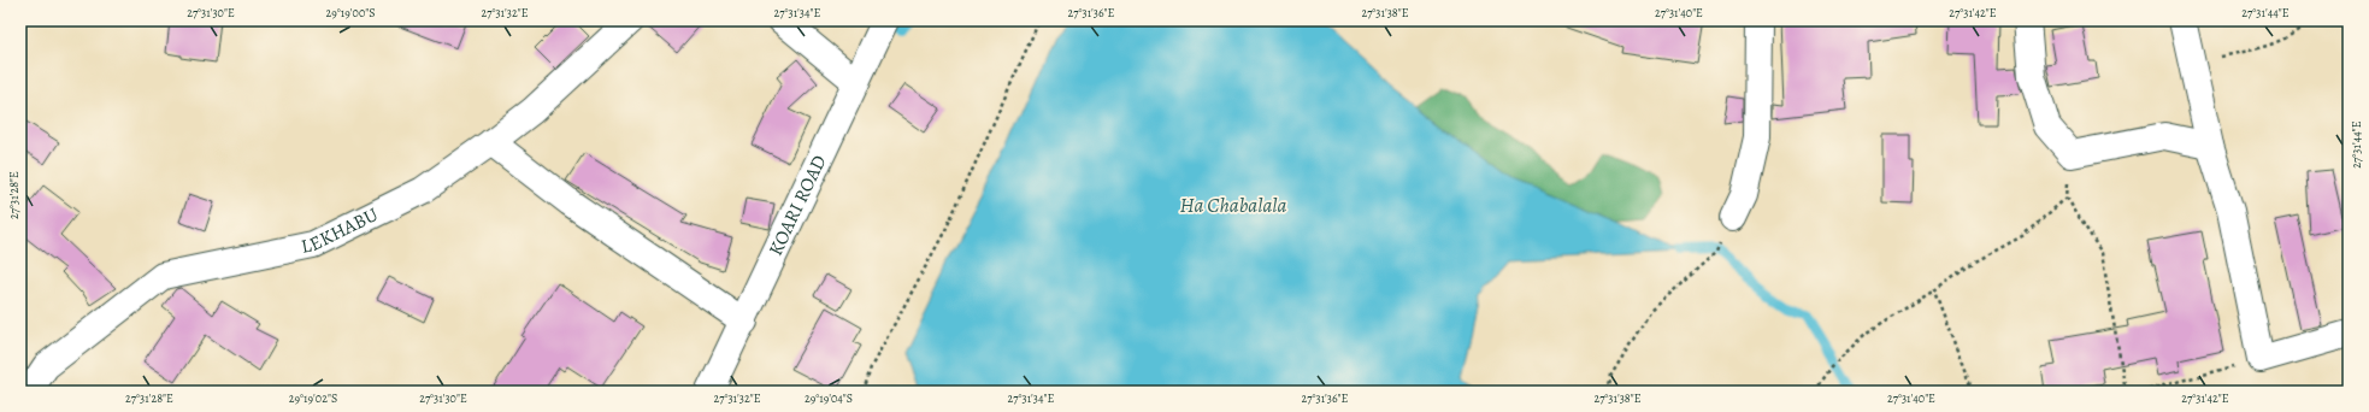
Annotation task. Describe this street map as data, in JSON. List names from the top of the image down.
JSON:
{
  "streets": {
    "street": ["KOARI ROAD", "LEKHABU"]
  },
  "water": ["Ha Chabalala"],
  "coordinates": [
    "27°31'30\"E",
    "29°19'00\"S",
    "27°31'32\"E",
    "27°31'34\"E",
    "27°31'36\"E",
    "27°31'38\"E",
    "27°31'40\"E",
    "27°31'42\"E",
    "27°31'44\"E",
    "27°31'28\"E",
    "29°19'02\"S",
    "29°19'04\"S"
  ]
}
